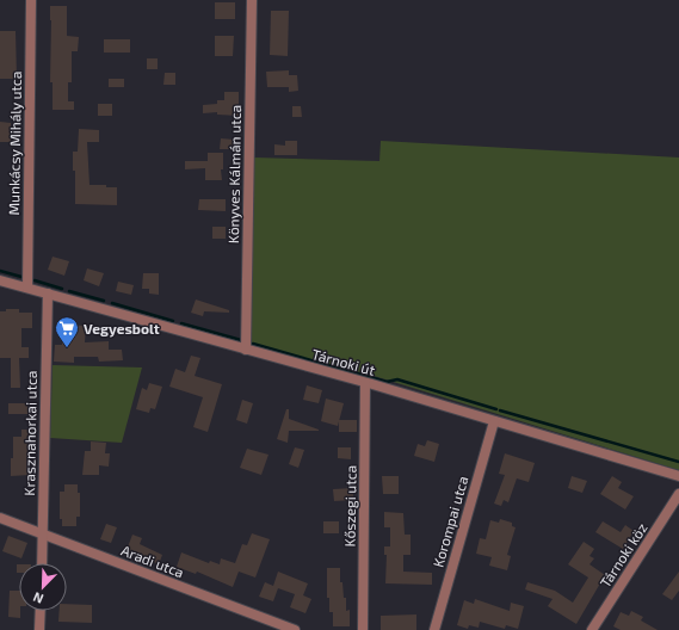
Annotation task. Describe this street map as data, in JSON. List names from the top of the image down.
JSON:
{
  "streets": {
    "street": [
      "Munkácsy Mihály utca",
      "Könyves Kálmán utca",
      "Tárnoki út",
      "Krasznahorkai utca",
      "Kőszegi utca",
      "Korompai utca",
      "Tárnoki köz",
      "Aradi utca"
    ]
  },
  "crossings": [
    ["Munkácsy Mihály utca", "Tárnoki út"],
    ["Könyves Kálmán utca", "Tárnoki út"],
    ["Tárnoki út", "Krasznahorkai utca"],
    ["Tárnoki út", "Kőszegi utca"],
    ["Tárnoki út", "Korompai utca"],
    ["Krasznahorkai utca", "Aradi utca"]
  ],
  "places": {
    "supermarket": ["Vegyesbolt"]
  },
  "north": "bottom left"
}
